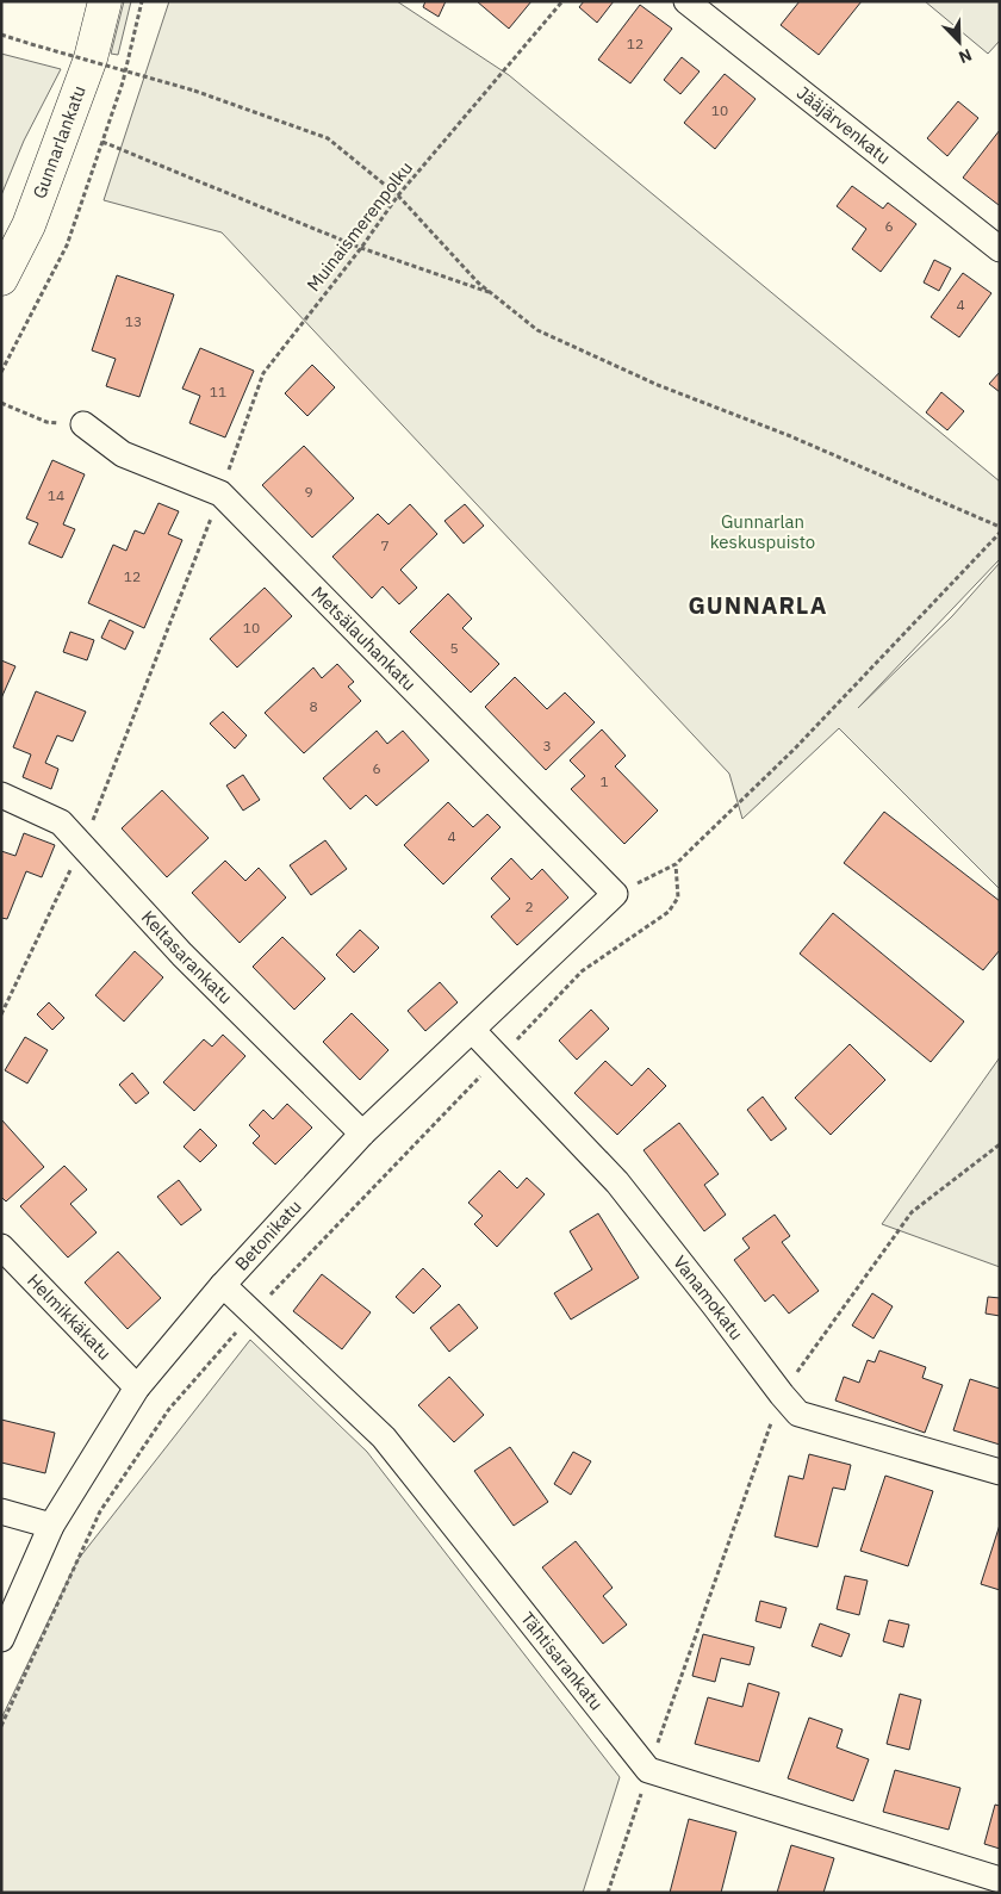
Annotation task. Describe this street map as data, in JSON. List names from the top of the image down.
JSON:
{
  "streets": {
    "street": [
      "Jääjärvenkatu",
      "Gunnarlankatu",
      "Metsälauhankatu",
      "Keltasarankatu",
      "Betonikatu",
      "Vanamokatu",
      "Helmikkäkatu",
      "Tähtisarankatu"
    ],
    "path": ["Muinaismerenpolku"]
  },
  "crossings": [
    ["Muinaismerenpolku", "Metsälauhankatu"],
    ["Muinaismerenpolku", "Keltasarankatu"],
    ["Metsälauhankatu", "Betonikatu"],
    ["Keltasarankatu", "Betonikatu"],
    ["Betonikatu", "Vanamokatu"],
    ["Betonikatu", "Helmikkäkatu"],
    ["Betonikatu", "Tähtisarankatu"]
  ],
  "districts": ["GUNNARLA"],
  "parks": ["Gunnarlan keskuspuisto"],
  "house_numbers": [
    "12",
    "10",
    "6",
    "4",
    "13",
    "11",
    "9",
    "14",
    "7",
    "12",
    "10",
    "5",
    "8",
    "3",
    "6",
    "1",
    "4",
    "2"
  ],
  "north": "bottom right"
}
